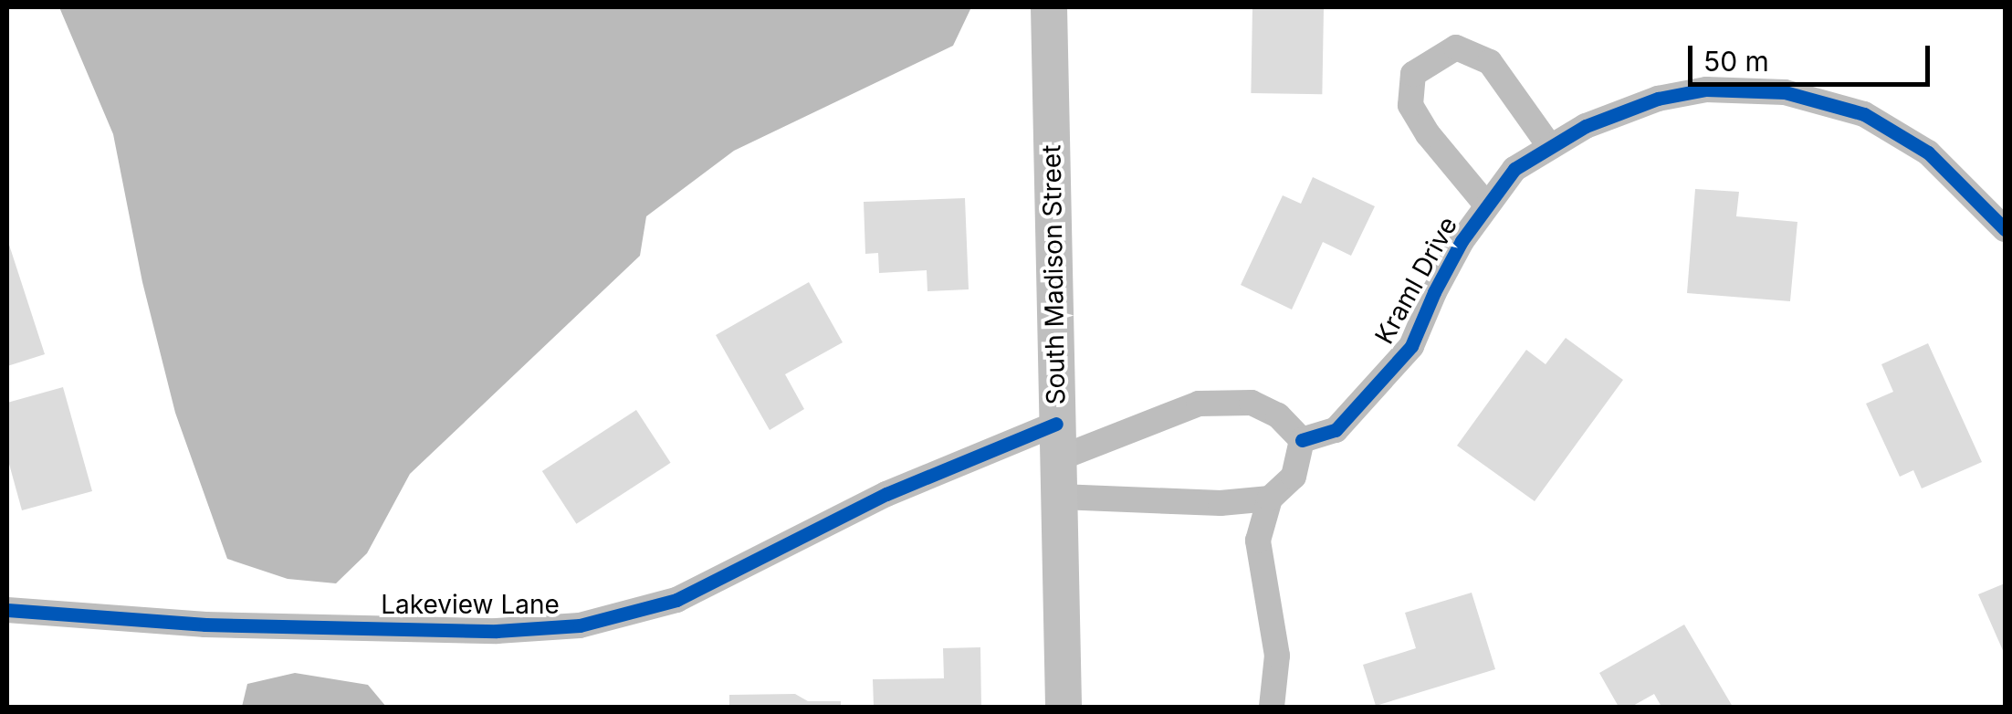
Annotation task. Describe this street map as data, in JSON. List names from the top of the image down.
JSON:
{
  "streets": {
    "street": ["South Madison Street", "Kraml Drive", "Lakeview Lane"]
  },
  "crossings": [
    ["South Madison Street", "Lakeview Lane"]
  ],
  "scale_bar": "50 m"
}
